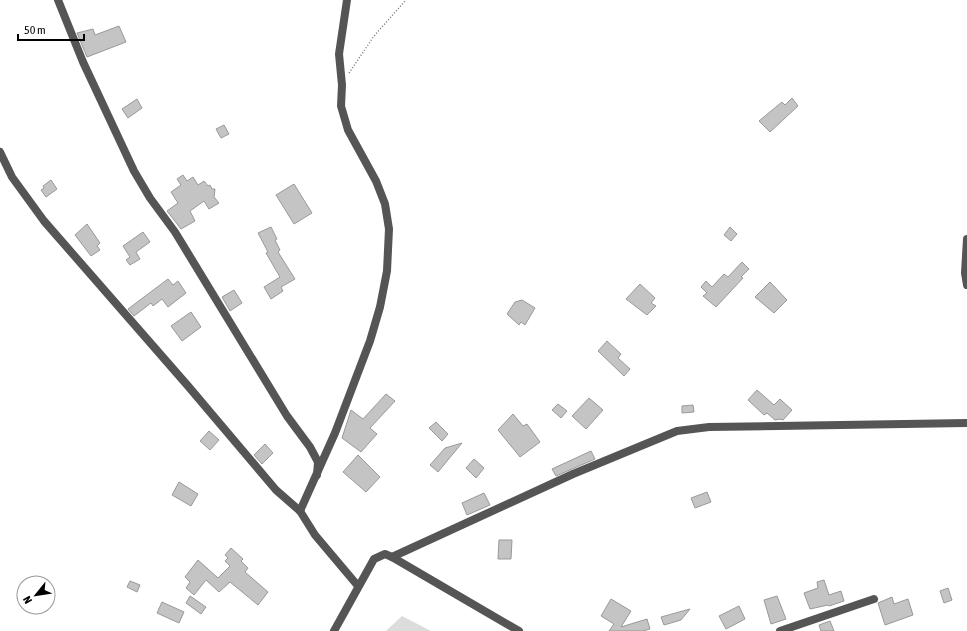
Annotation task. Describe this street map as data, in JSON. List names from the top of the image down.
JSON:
{
  "scale_bar": "50 m",
  "north": "bottom left"
}
